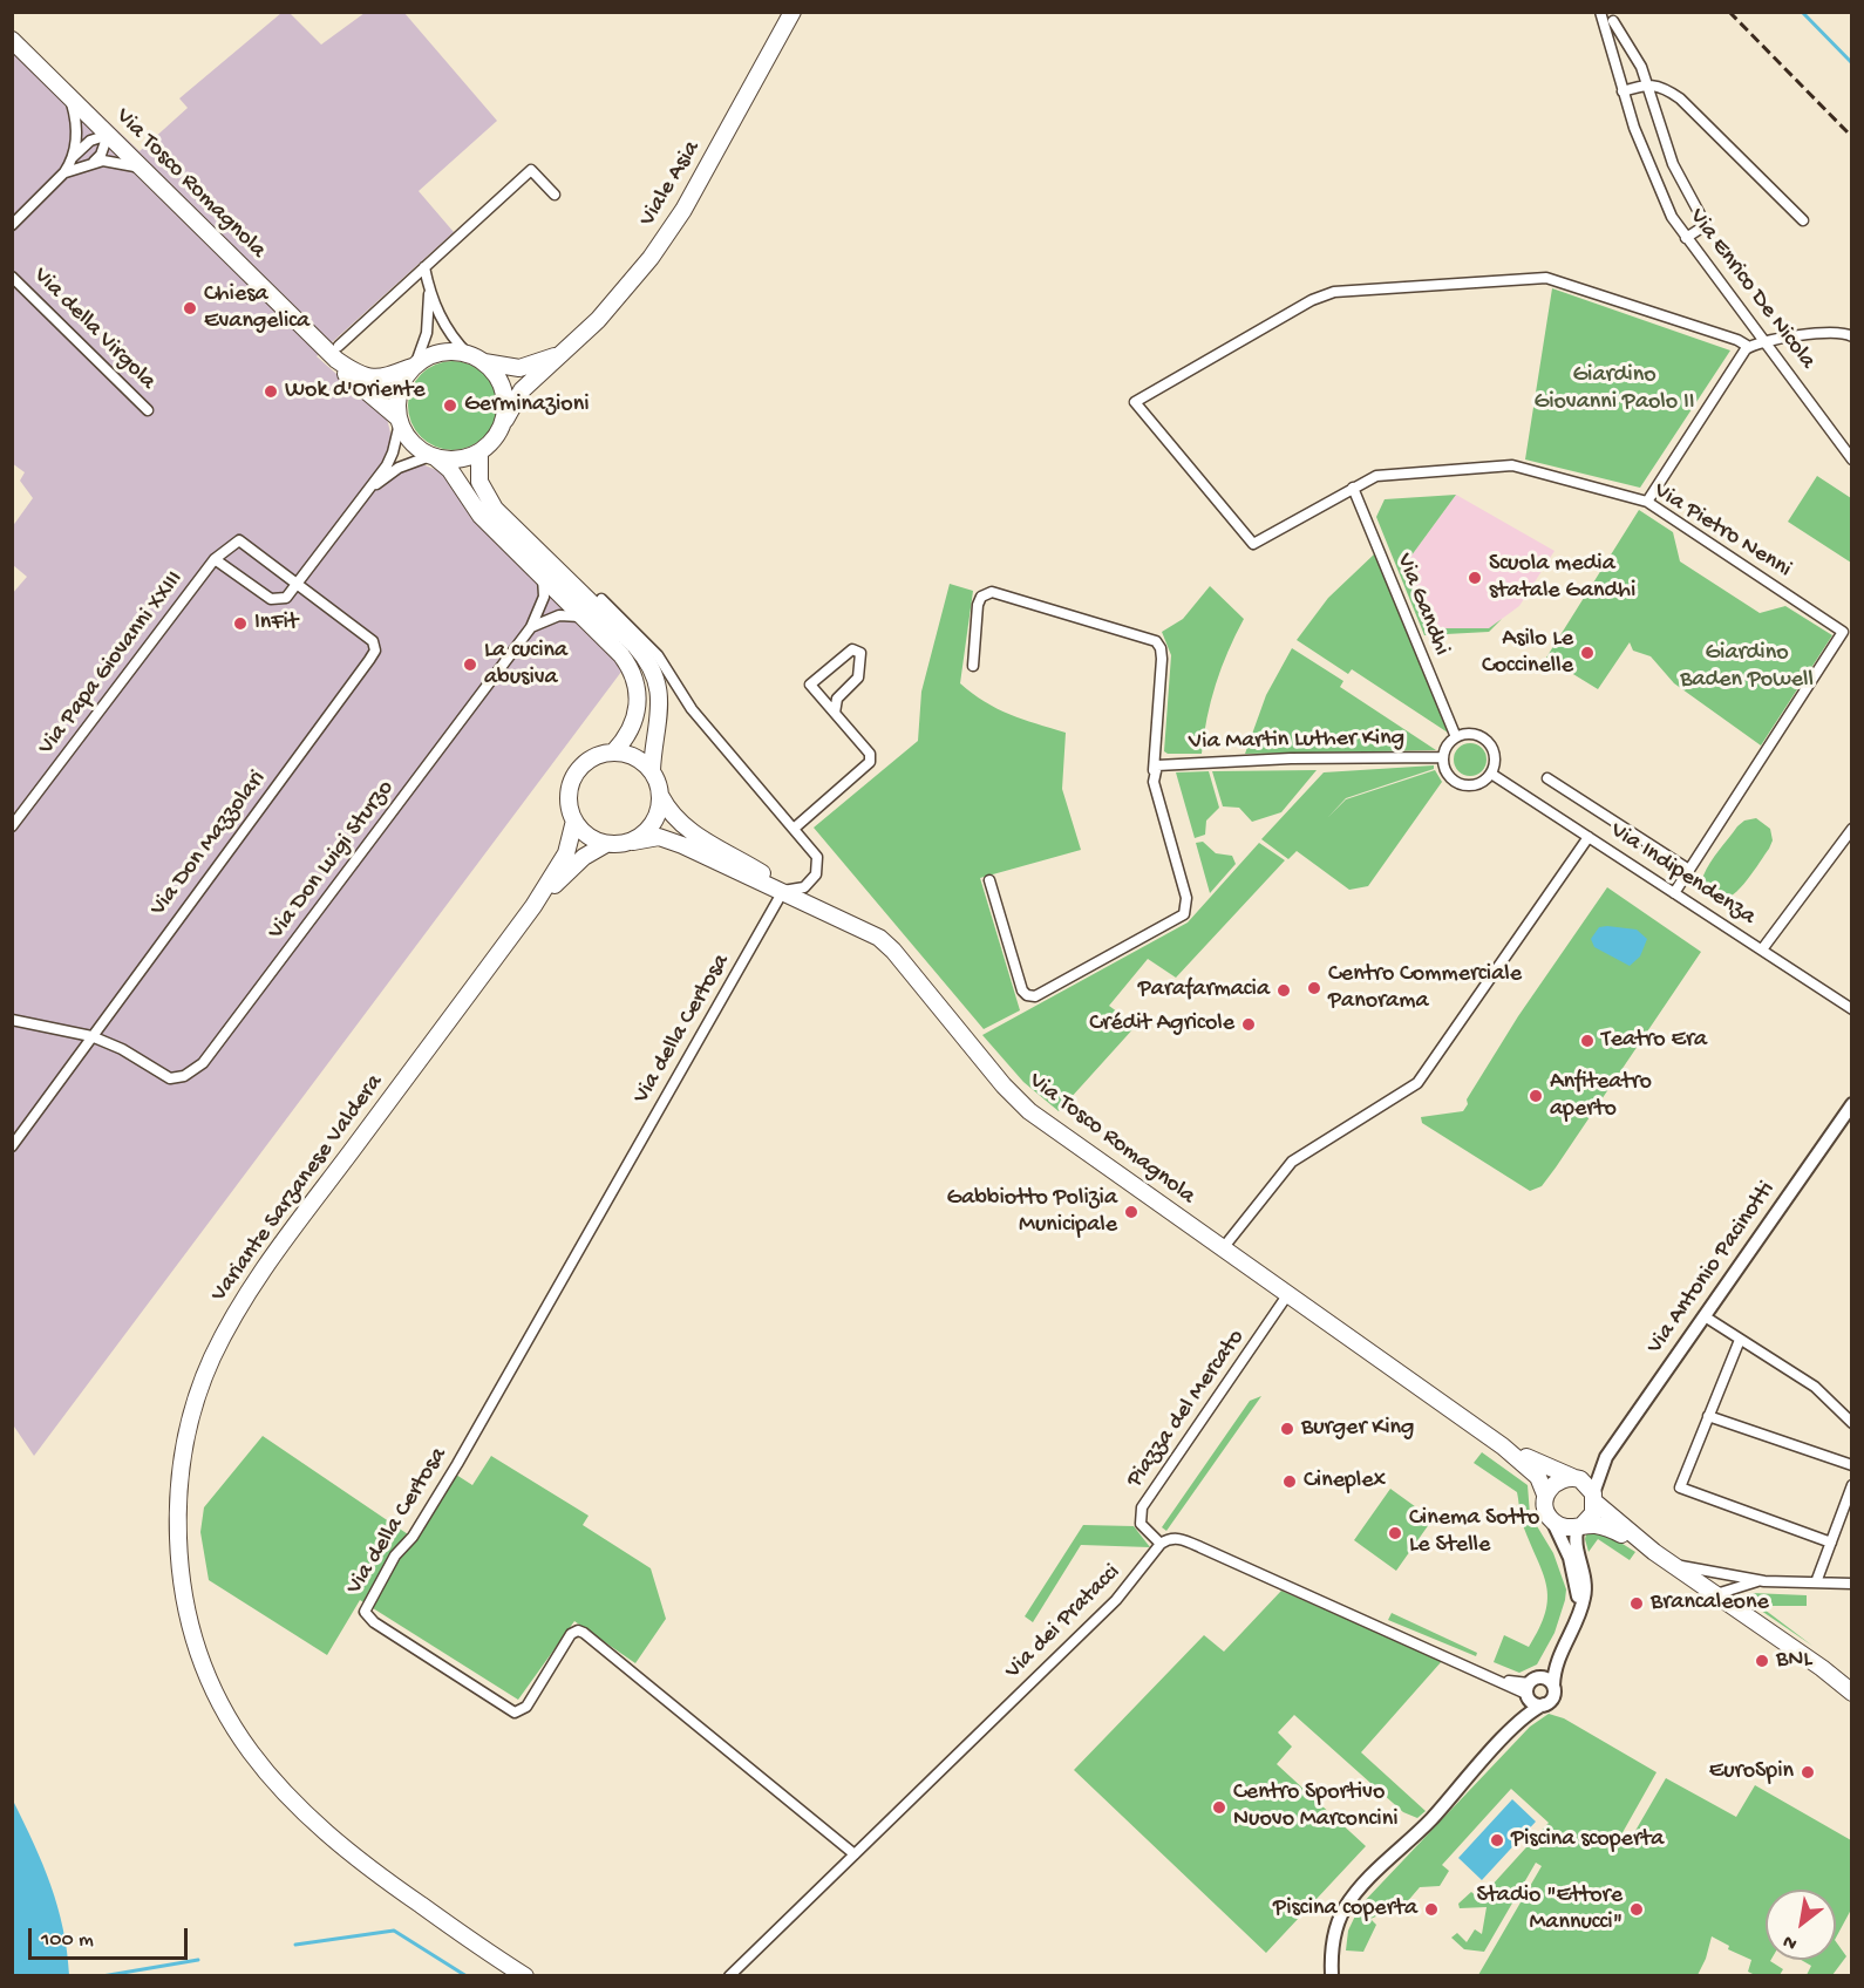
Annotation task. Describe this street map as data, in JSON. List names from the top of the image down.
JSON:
{
  "streets": {
    "main road": ["Via Tosco Romagnola", "Viale Asia", "Variante Sarzanese Valdera"],
    "street": [
      "Via Enrico De Nicola",
      "Via della Virgola",
      "Via Pietro Nenni",
      "Via Gandhi",
      "Via Papa Giovanni XXIII",
      "Via Martin Luther King",
      "Via Don Mazzolari",
      "Via Don Luigi Sturzo",
      "Via Indipendenza",
      "Via della Certosa",
      "Via Antonio Pacinotti",
      "Piazza del Mercato",
      "Via dei Pratacci"
    ]
  },
  "crossings": [
    ["Via Tosco Romagnola", "Viale Asia"],
    ["Via Tosco Romagnola", "Via della Certosa"],
    ["Via Tosco Romagnola", "Via Antonio Pacinotti"],
    ["Via Tosco Romagnola", "Piazza del Mercato"],
    ["Via Pietro Nenni", "Via Gandhi"],
    ["Via Pietro Nenni", "Via Indipendenza"],
    ["Via Gandhi", "Via Martin Luther King"],
    ["Via Gandhi", "Via Indipendenza"],
    ["Via Papa Giovanni XXIII", "Via Don Mazzolari"],
    ["Via Martin Luther King", "Via Indipendenza"],
    ["Via Don Mazzolari", "Via Don Luigi Sturzo"],
    ["Via della Certosa", "Via dei Pratacci"],
    ["Piazza del Mercato", "Via dei Pratacci"]
  ],
  "parks": ["Giardino Giovanni Paolo II", "Giardino Baden Powell"],
  "places": [
    "Chiesa Evangelica",
    "Wok d'Oriente",
    "Germinazioni",
    "Scuola media statale Gandhi",
    "InFit",
    "Asilo Le Coccinelle",
    "La cucina abusiva",
    "Centro Commerciale Panorama",
    "Parafarmacia",
    "Crédit Agricole",
    "Teatro Era",
    "Anfiteatro aperto",
    "Gabbiotto Polizia Municipale",
    "Burger King",
    "Cineplex",
    "Cinema Sotto Le Stelle",
    "Brancaleone",
    "BNL",
    "EuroSpin",
    "Centro Sportivo Nuovo Marconcini",
    "Piscina scoperta",
    "Piscina coperta",
    "Stadio \"Ettore Mannucci\""
  ],
  "scale_bar": "100 m",
  "north": "bottom left"
}
